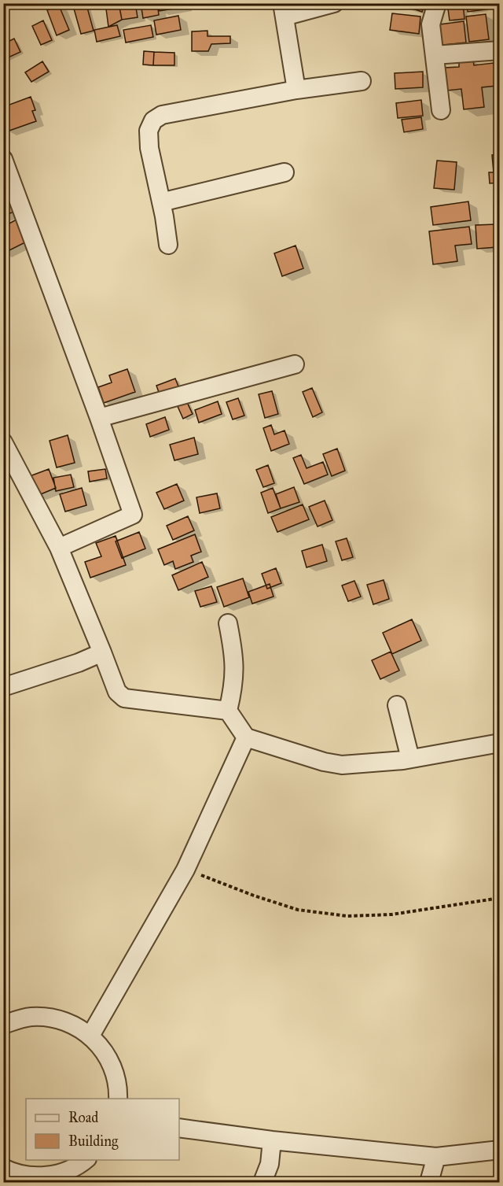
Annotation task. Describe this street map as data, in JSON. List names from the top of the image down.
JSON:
{
  "legend": ["Road", "Building"]
}
